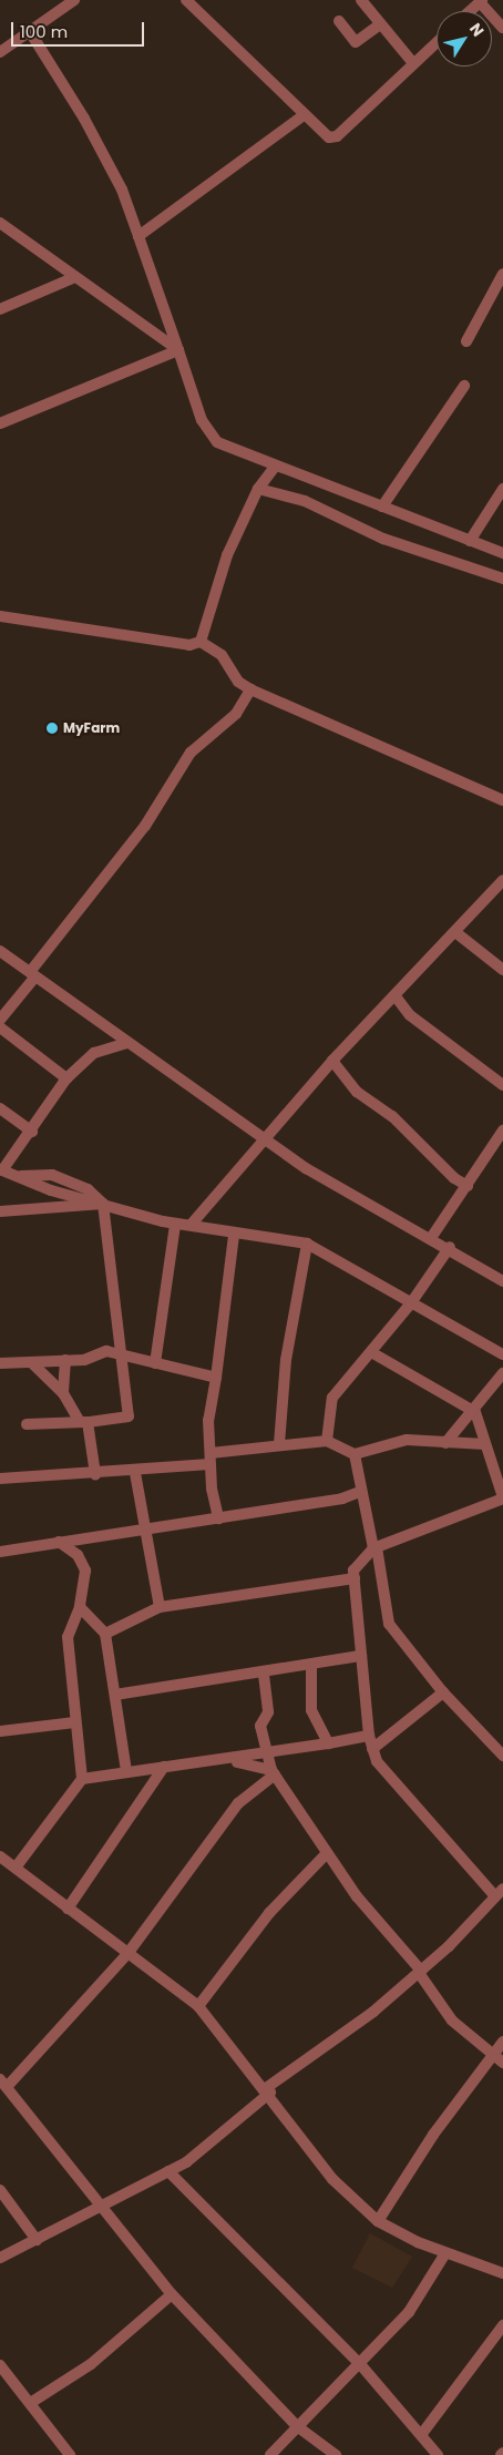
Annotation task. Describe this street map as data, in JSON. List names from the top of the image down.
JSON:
{
  "places": ["MyFarm"],
  "scale_bar": "100 m",
  "north": "top right"
}
